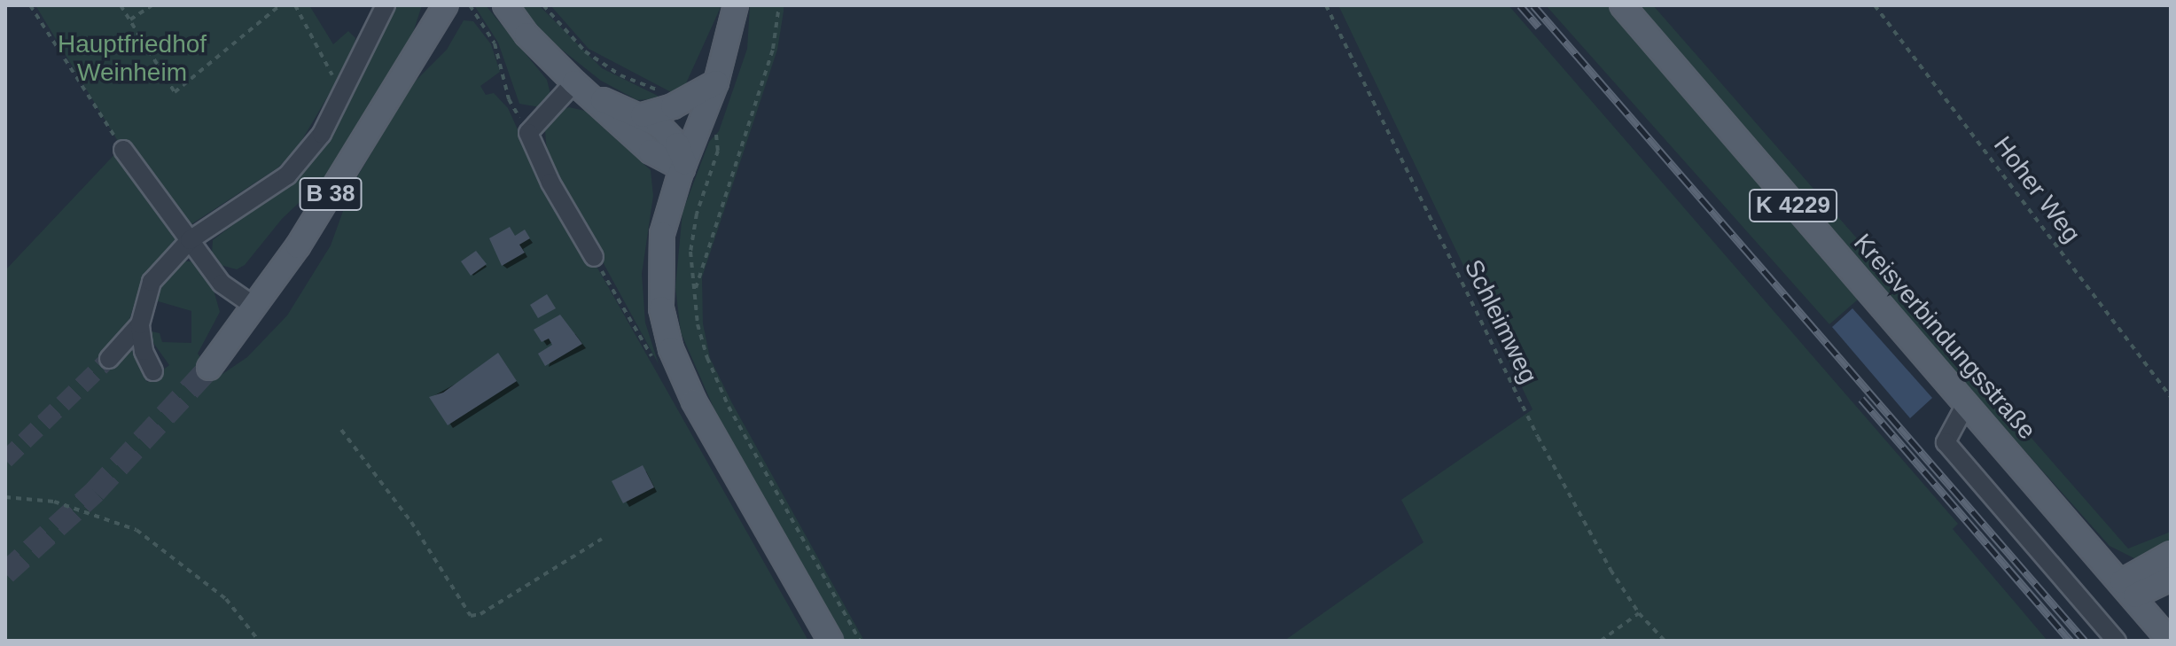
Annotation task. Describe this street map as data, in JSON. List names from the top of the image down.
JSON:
{
  "streets": {
    "main road": ["B 38", "K 4229", "Kreisverbindungsstraße"],
    "path": ["Hoher Weg", "Schleimweg"]
  },
  "parks": ["Hauptfriedhof Weinheim"]
}
